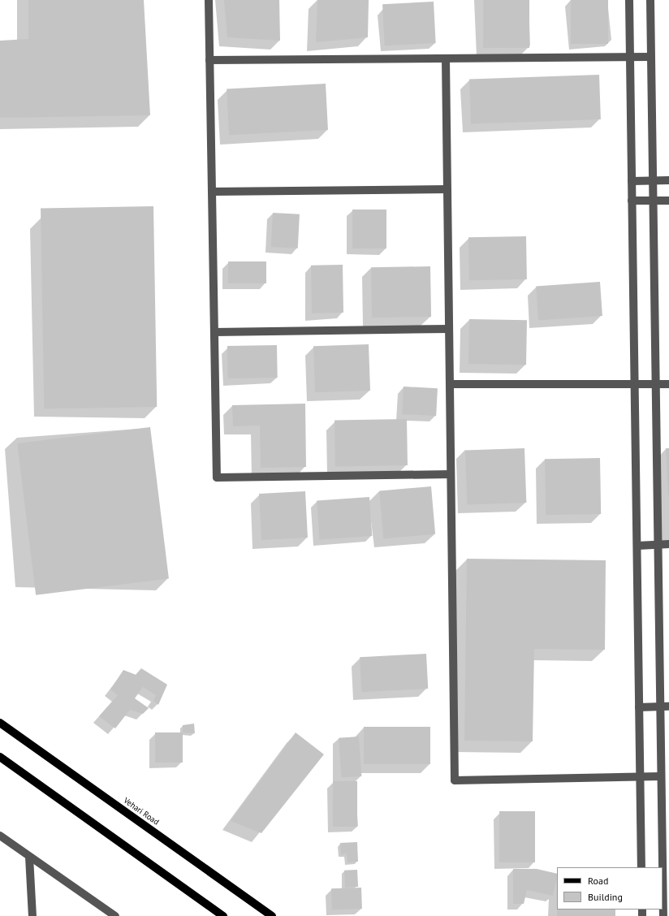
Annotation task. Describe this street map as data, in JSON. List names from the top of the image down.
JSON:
{
  "streets": {
    "main road": ["Vehari Road"]
  },
  "legend": ["Road", "Building"]
}
